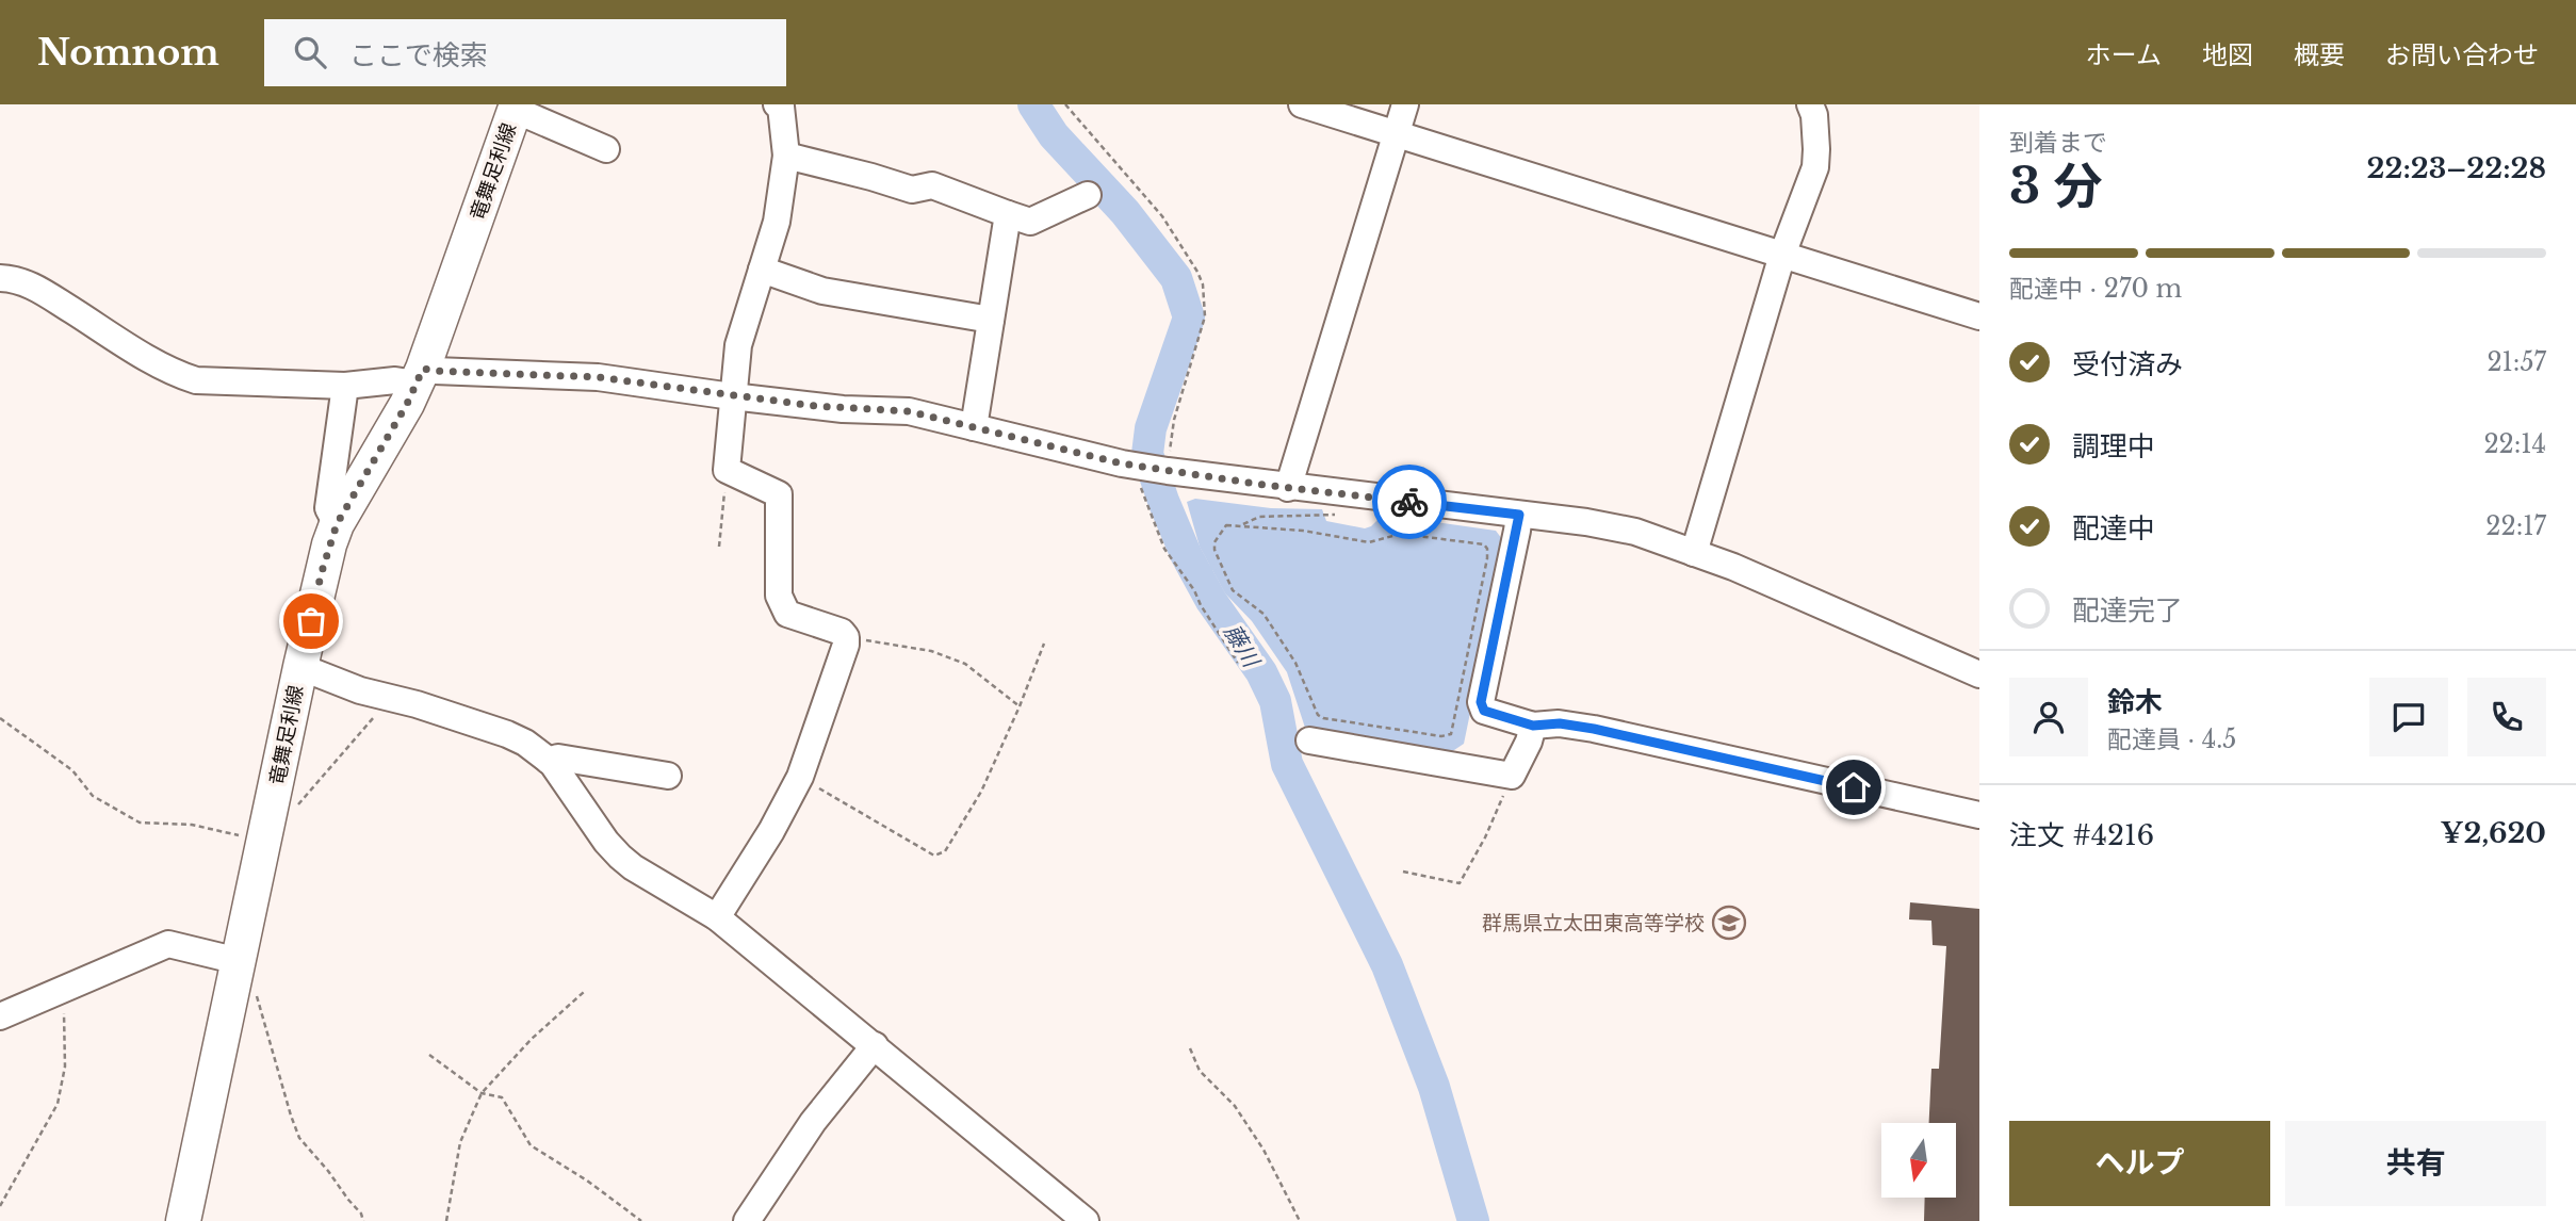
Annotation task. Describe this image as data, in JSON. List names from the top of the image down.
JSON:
{
  "streets": {
    "main road": ["竜舞足利線"]
  },
  "water": ["藤川"],
  "places": {
    "school or university": ["群馬県立太田東高等学校"]
  },
  "north": "bottom",
  "page": {
    "header": "Nomnom",
    "search": "ここで検索",
    "nav": [
      "ホーム",
      "地図",
      "概要",
      "お問い合わせ"
    ],
    "heading": ["3 分", "到着まで", "22:23–22:28"],
    "panel": [
      "鈴木",
      "配達員 · 4.5",
      "注文 #4216",
      "¥2,620"
    ],
    "bar": "配達中 · 270 m",
    "list": [
      ["受付済み", "21:57"],
      ["調理中", "22:14"],
      ["配達中", "22:17"],
      "配達完了"
    ],
    "buttons": ["ヘルプ", "共有"]
  }
}
